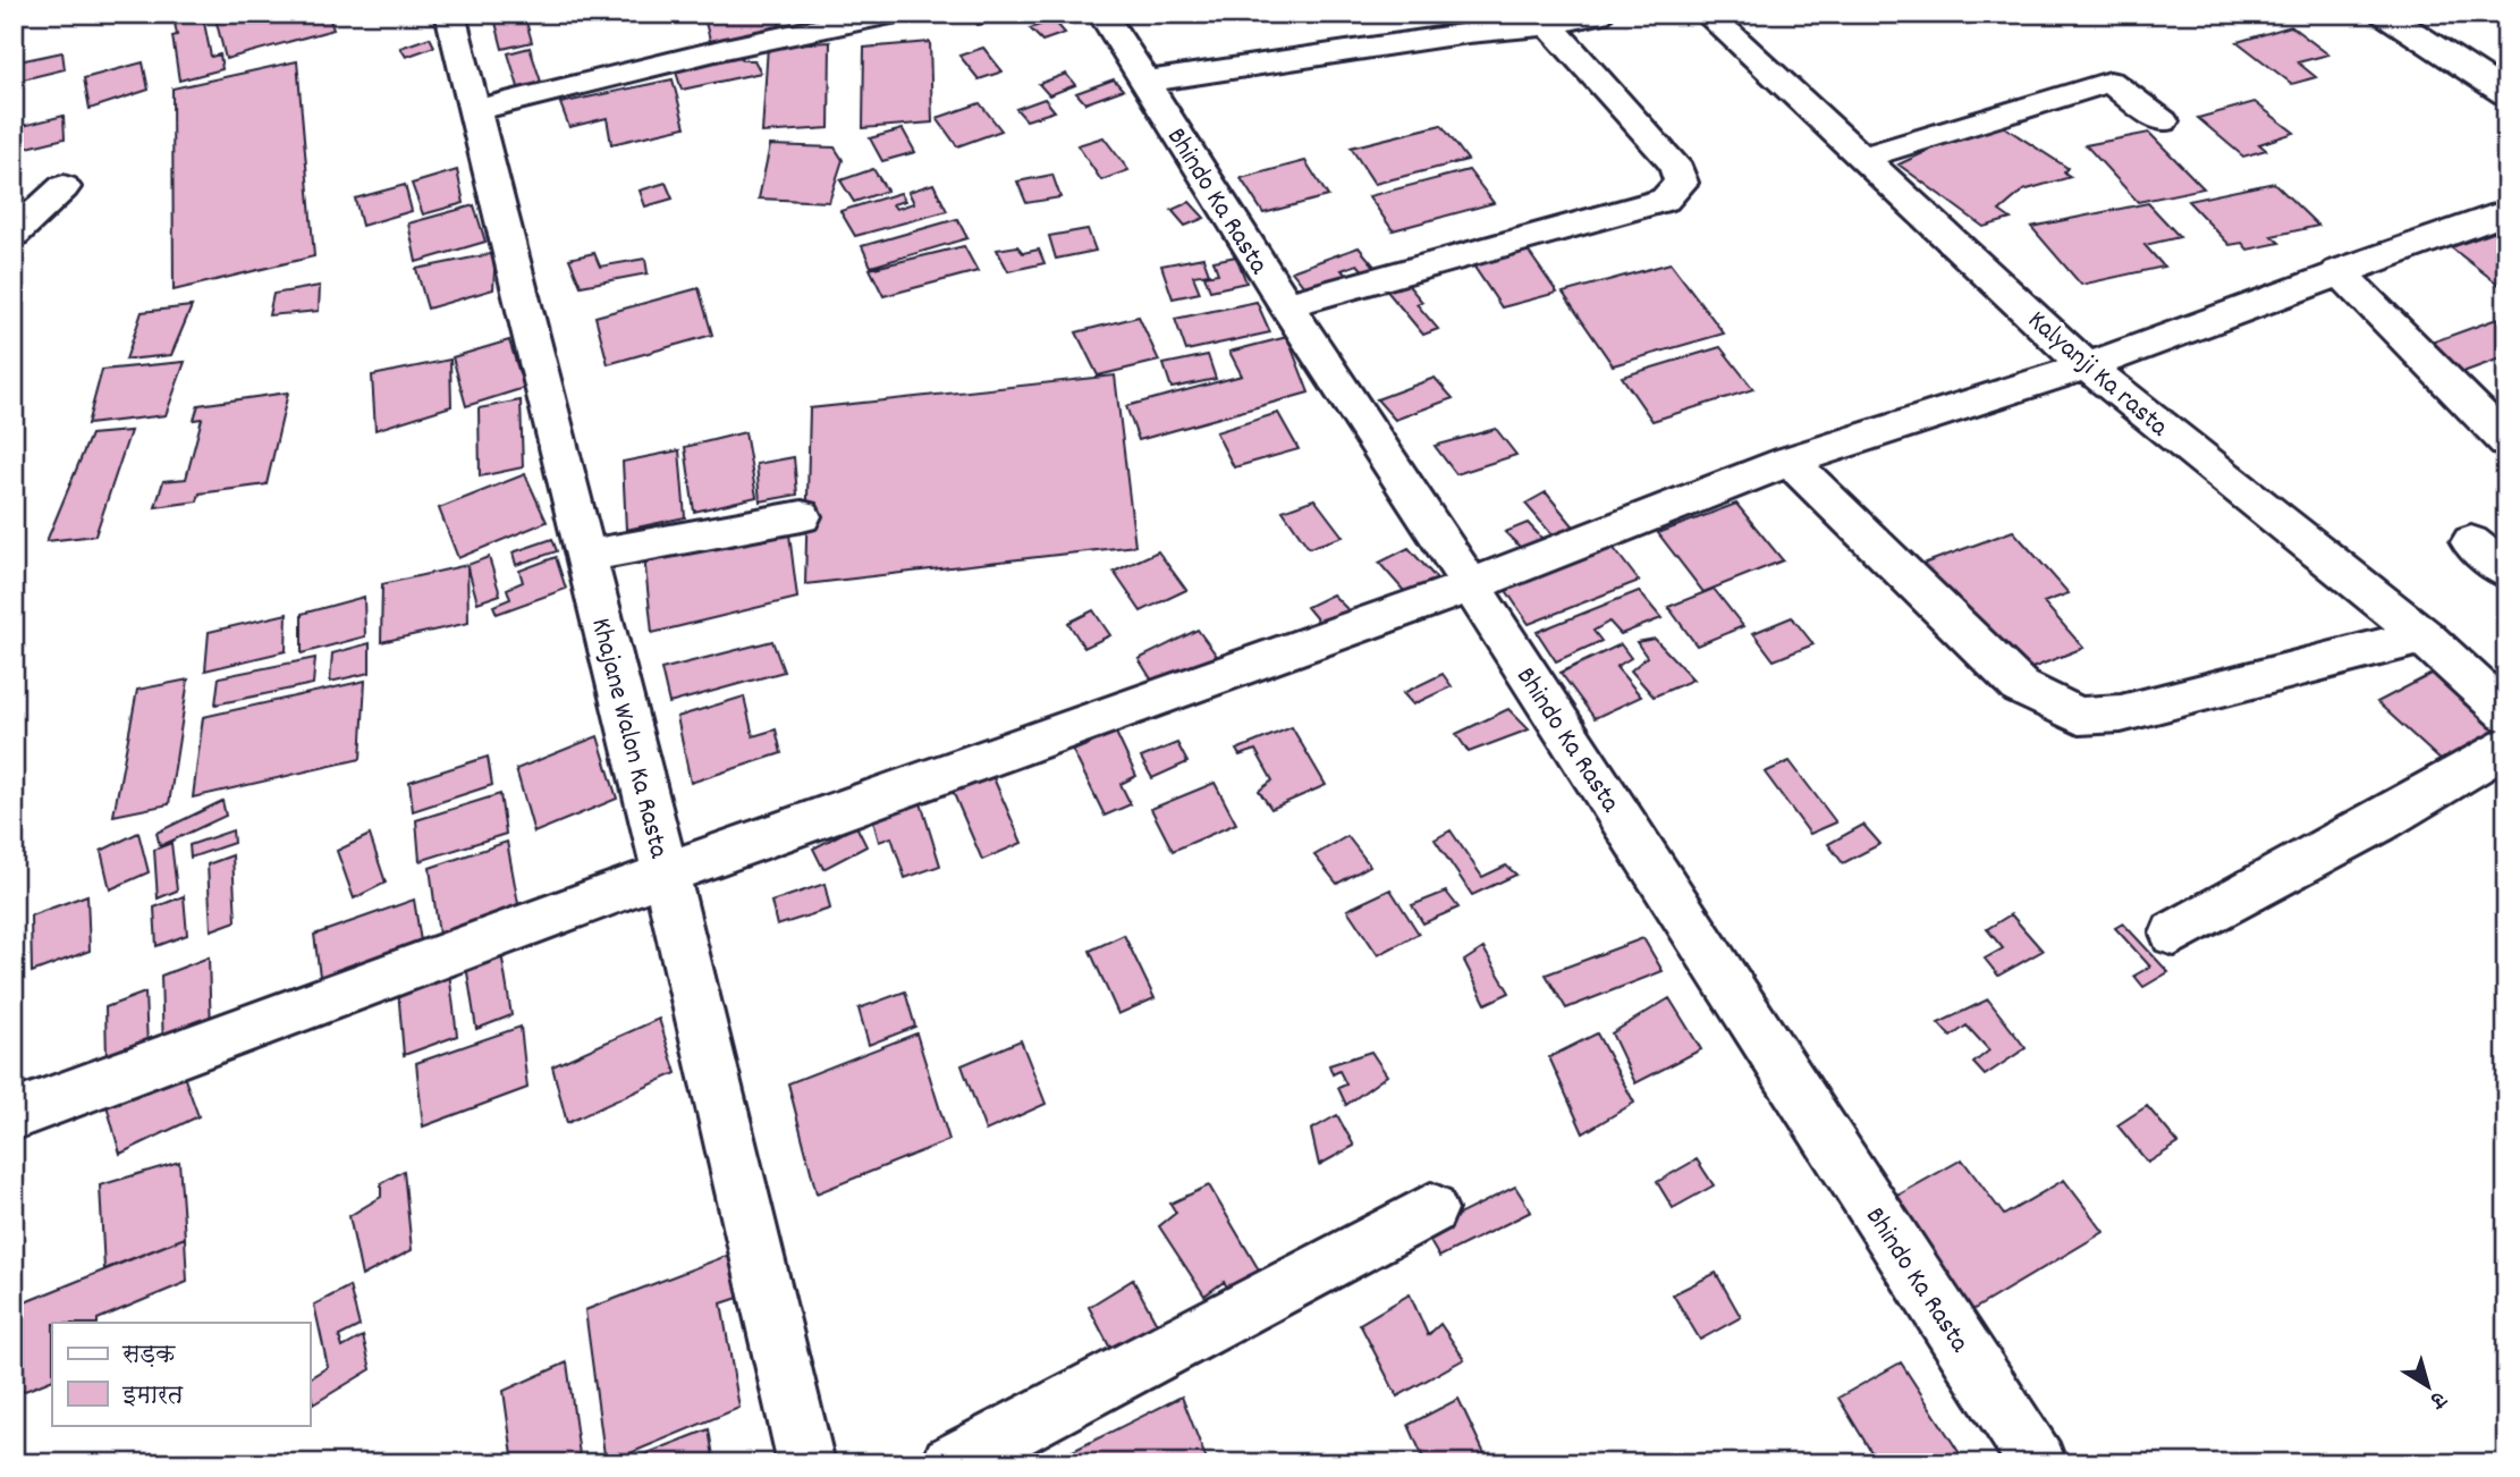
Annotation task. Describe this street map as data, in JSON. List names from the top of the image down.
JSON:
{
  "streets": {
    "street": ["Bhindo Ka Rasta", "Kalyanji Ka rasta", "Khajane Walon Ka Rasta"]
  },
  "legend": ["सड़क", "इमारत"],
  "north": "bottom right"
}
